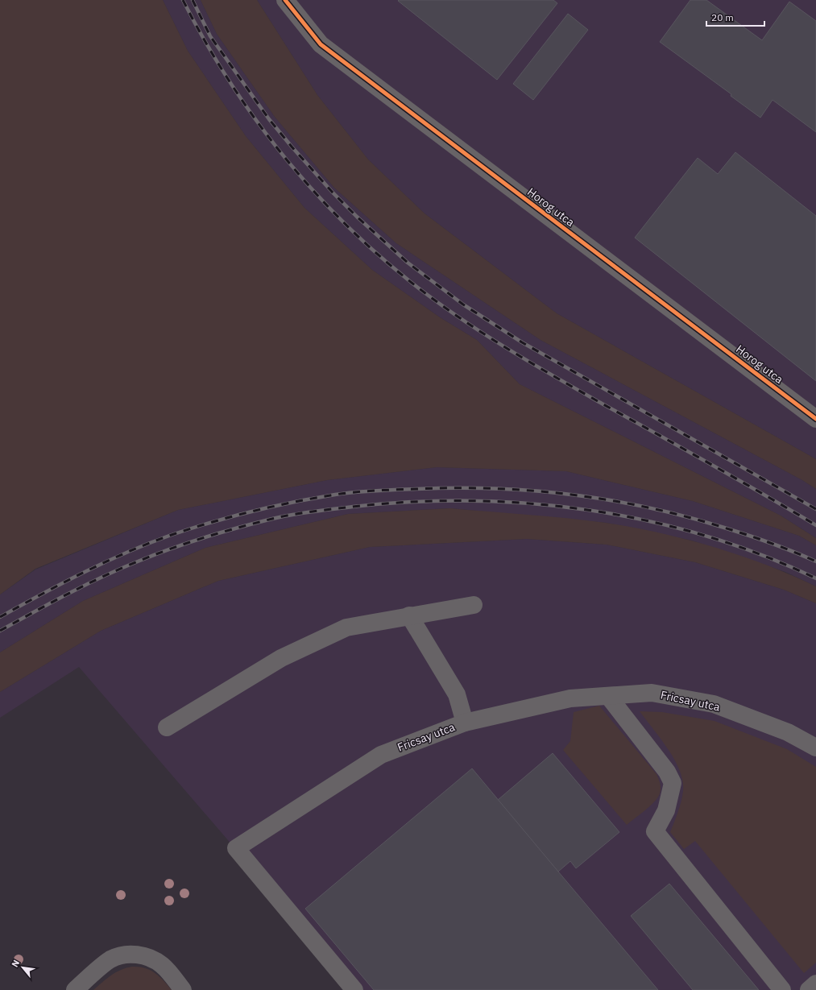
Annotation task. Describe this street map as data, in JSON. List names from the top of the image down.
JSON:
{
  "streets": {
    "street": ["Horog utca", "Fricsay utca"]
  },
  "scale_bar": "20 m",
  "north": "top left"
}
